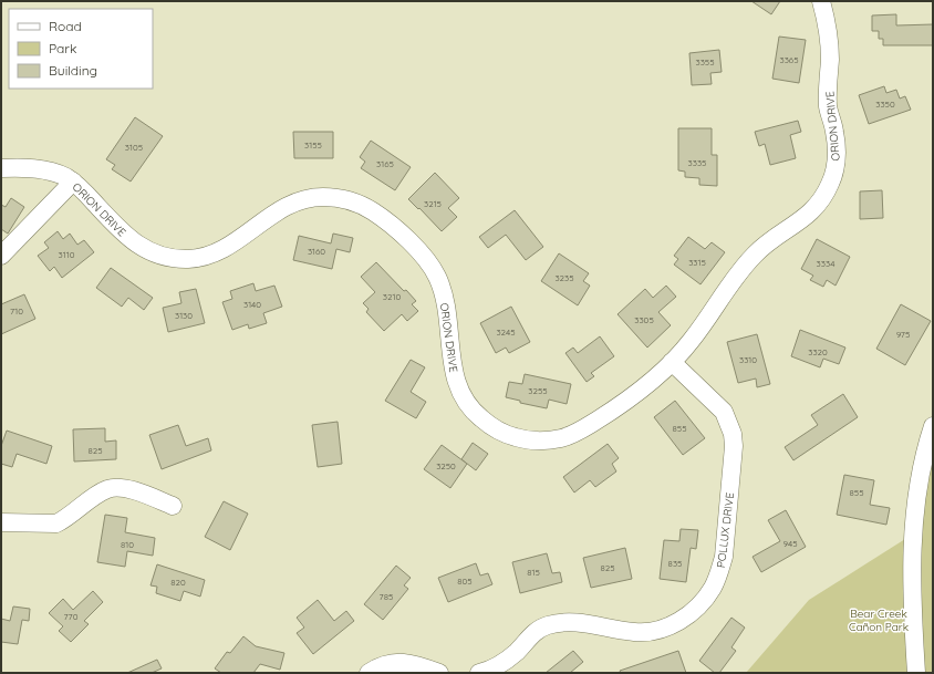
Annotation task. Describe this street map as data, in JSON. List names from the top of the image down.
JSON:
{
  "streets": {
    "street": ["ORION DRIVE", "POLLUX DRIVE"]
  },
  "crossings": [
    ["ORION DRIVE", "POLLUX DRIVE"]
  ],
  "parks": ["Bear Creek Cañon Park"],
  "house_numbers": [
    "3365",
    "3355",
    "3350",
    "3155",
    "3105",
    "3335",
    "3165",
    "3215",
    "3160",
    "3110",
    "3315",
    "3334",
    "3235",
    "3210",
    "3140",
    "710",
    "3130",
    "3305",
    "3245",
    "975",
    "3320",
    "3310",
    "3255",
    "855",
    "825",
    "3250",
    "855",
    "945",
    "810",
    "835",
    "825",
    "815",
    "805",
    "820",
    "785",
    "770"
  ],
  "legend": ["Road", "Park", "Building"]
}
